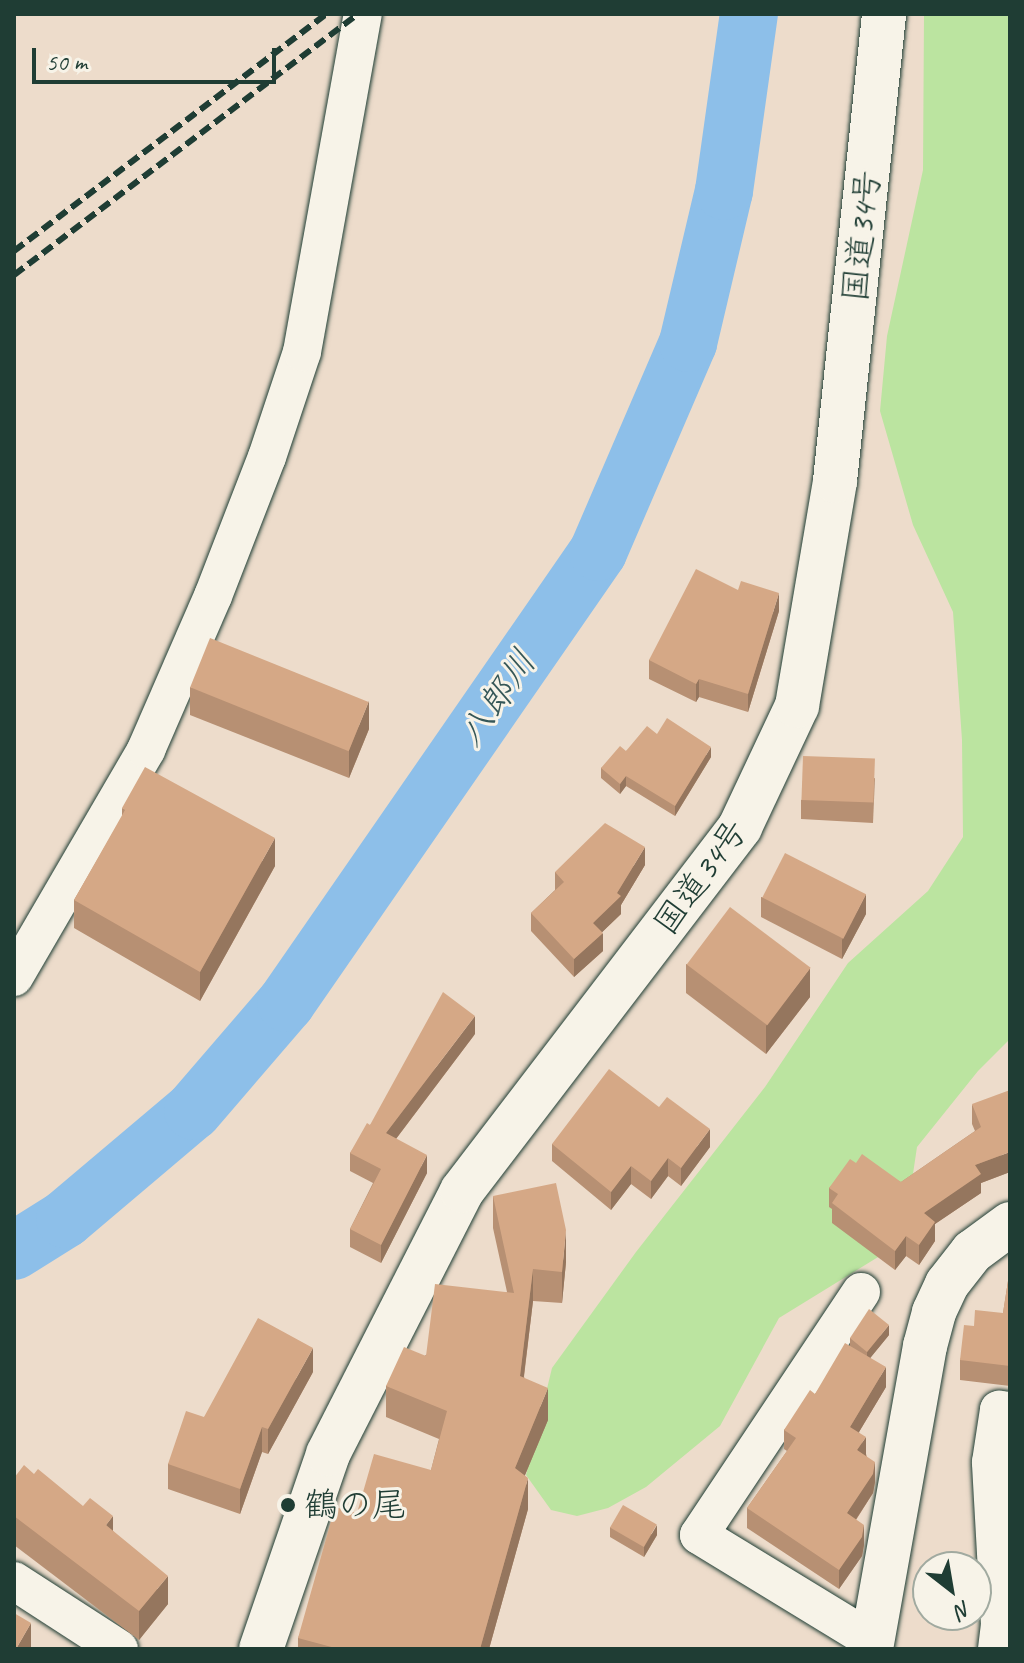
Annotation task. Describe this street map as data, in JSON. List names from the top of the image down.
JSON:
{
  "streets": {
    "main road": ["国道34号"]
  },
  "water": ["八郎川"],
  "places": ["鶴の尾"],
  "scale_bar": "50 m",
  "north": "bottom right"
}
